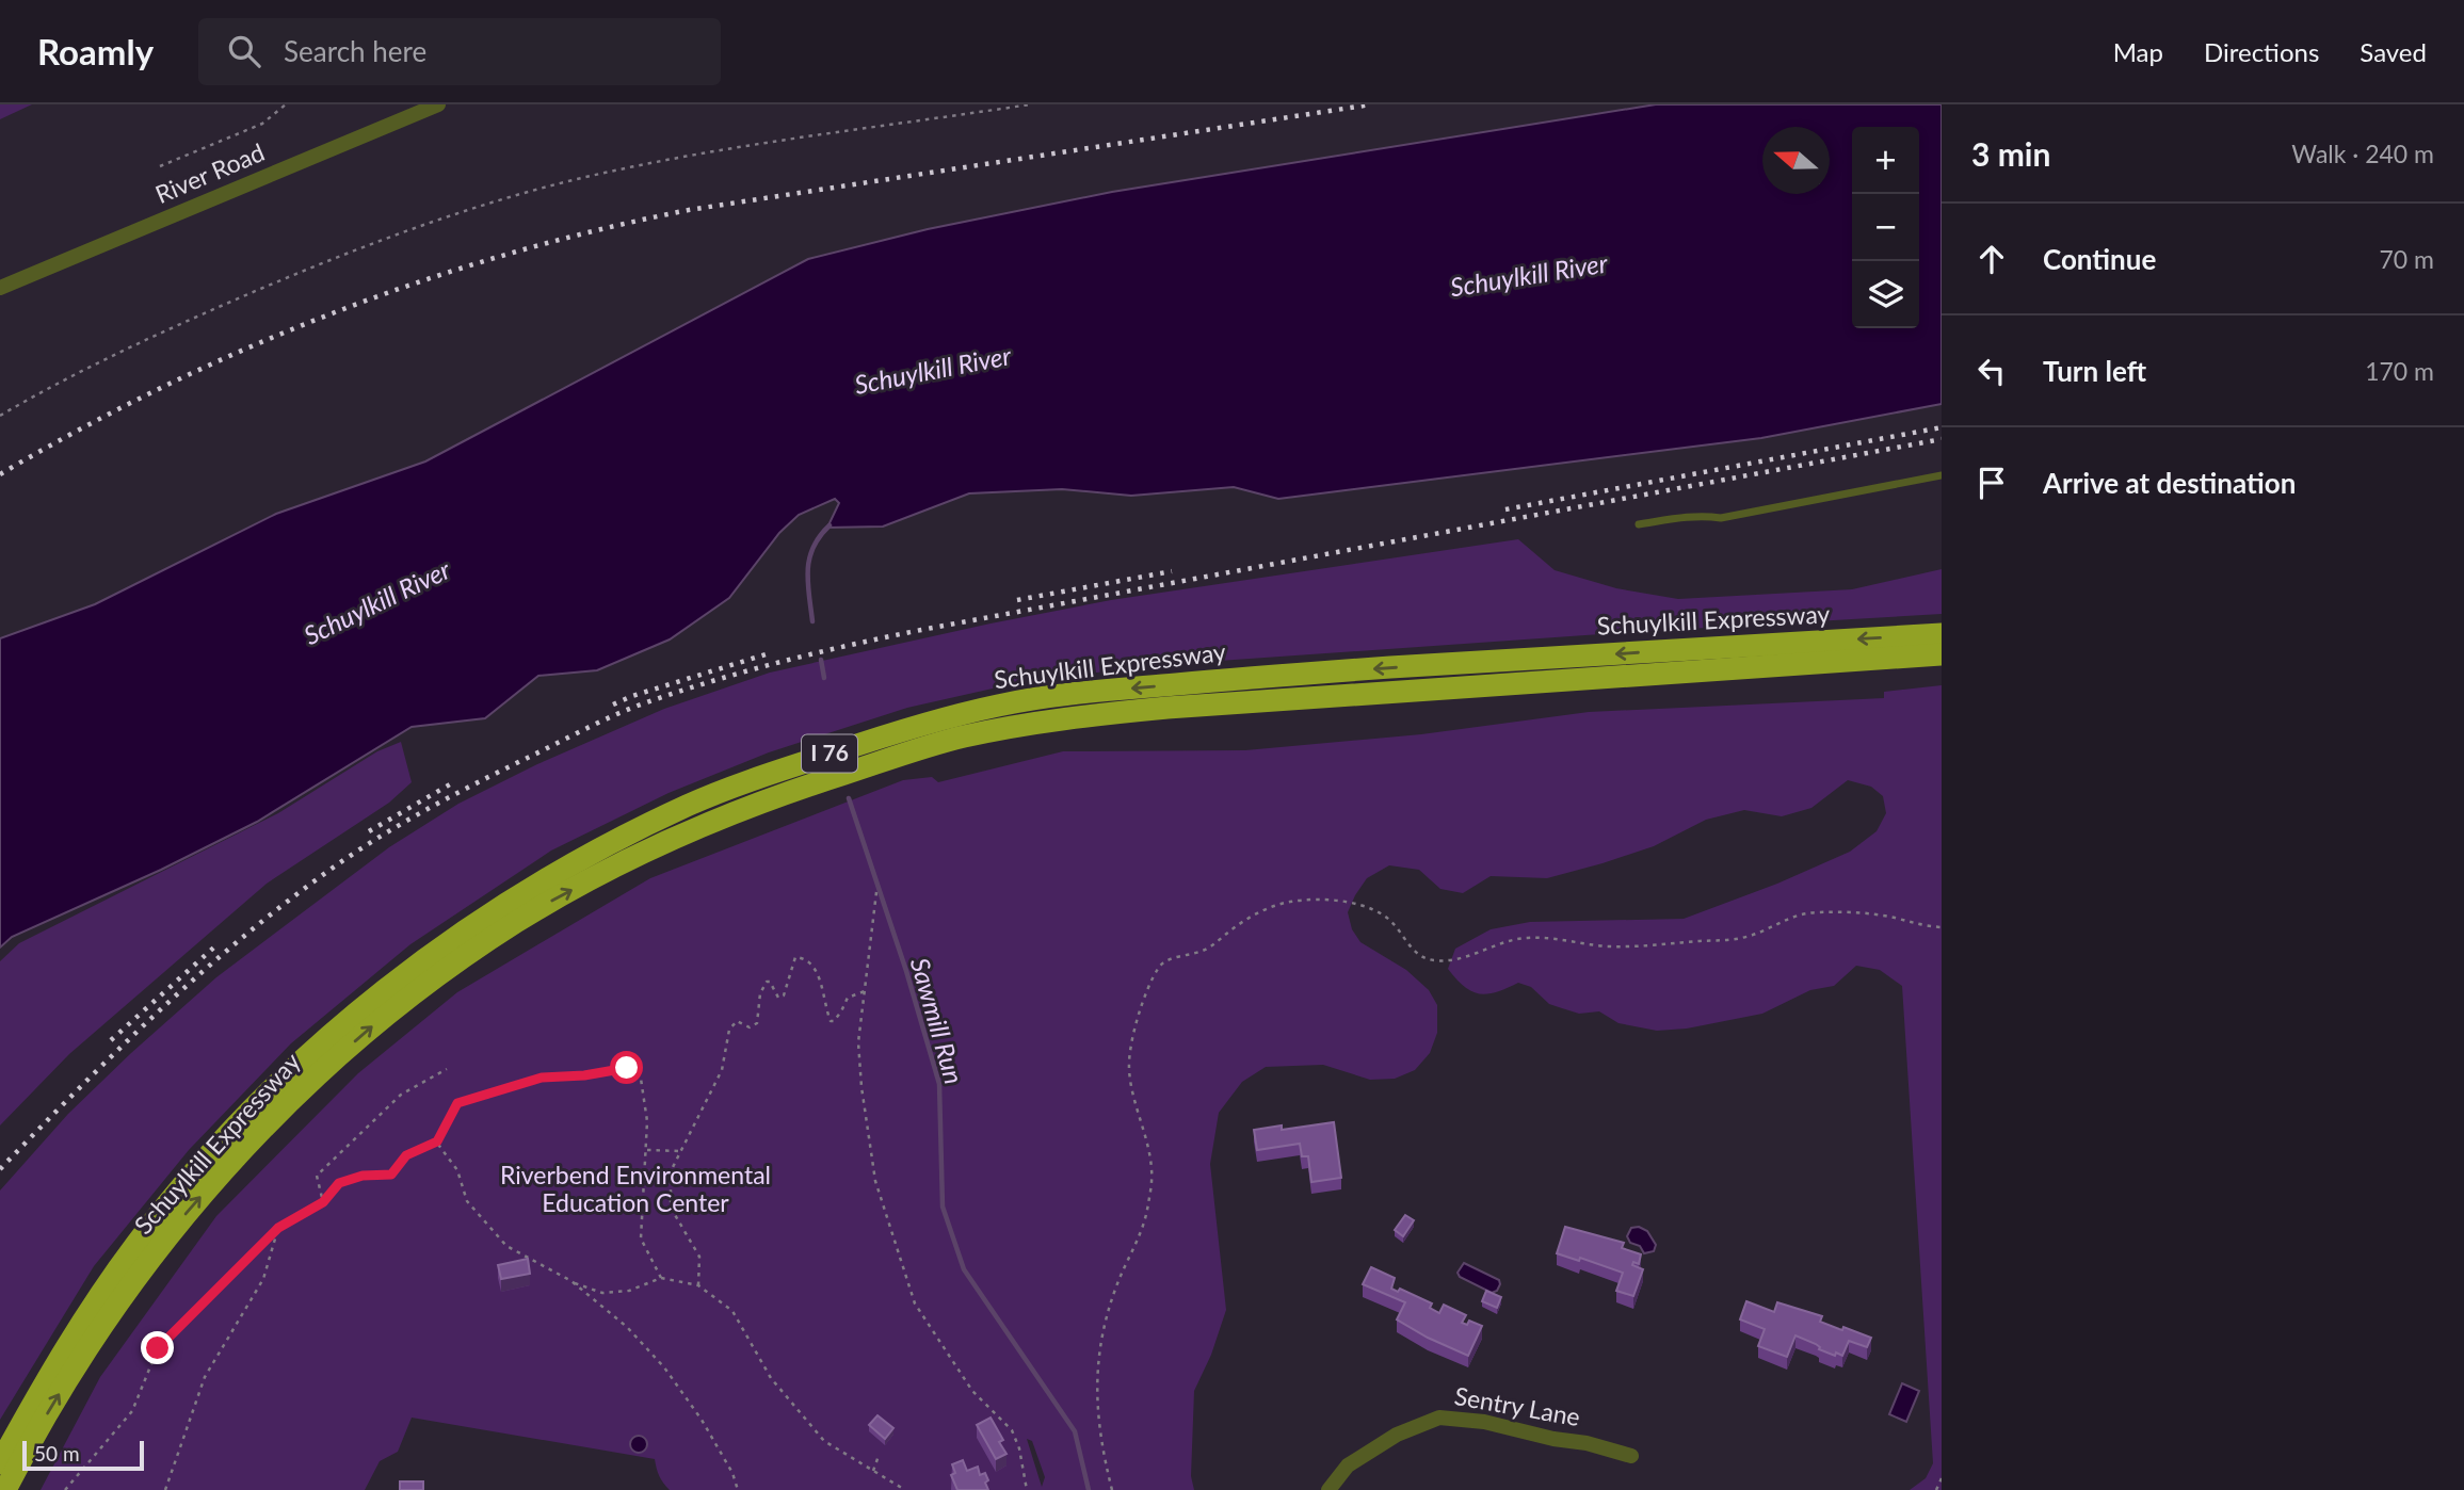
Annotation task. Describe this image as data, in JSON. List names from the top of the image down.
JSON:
{
  "streets": {
    "highway": ["Schuylkill Expressway", "I 76"],
    "street": ["River Road", "Sentry Lane"]
  },
  "water": ["Schuylkill River", "Sawmill Run"],
  "parks": ["Riverbend Environmental Education Center"],
  "scale_bar": "50 m",
  "north": "left",
  "page": {
    "header": "Roamly",
    "search": "Search here",
    "nav": ["Map", "Directions", "Saved"],
    "heading": ["3 min", "Walk · 240 m"],
    "map_buttons": ["+", "−"],
    "list": [
      ["Continue", "70 m"],
      ["Turn left", "170 m"],
      "Arrive at destination"
    ],
    "scale": "50 m"
  }
}
